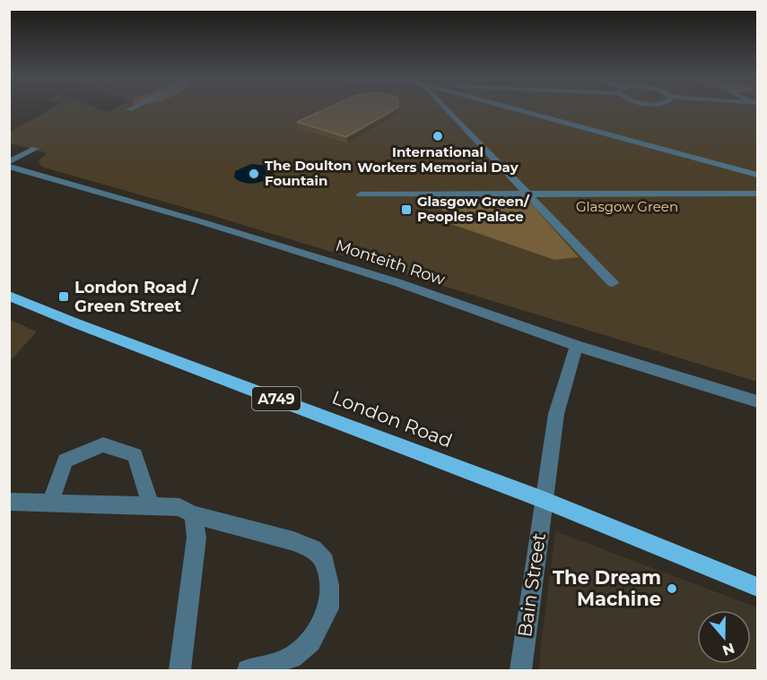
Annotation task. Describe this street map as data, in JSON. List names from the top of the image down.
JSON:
{
  "streets": {
    "main road": ["A749", "London Road"],
    "street": ["Monteith Row", "Bain Street"]
  },
  "crossings": [
    ["Monteith Row", "Bain Street"],
    ["London Road", "Bain Street"]
  ],
  "parks": ["Glasgow Green"],
  "places": {
    "other": ["International Workers Memorial Day", "The Doulton Fountain", "The Dream Machine"],
    "transit": ["Glasgow Green/ Peoples Palace", "London Road / Green Street"]
  },
  "north": "bottom"
}
